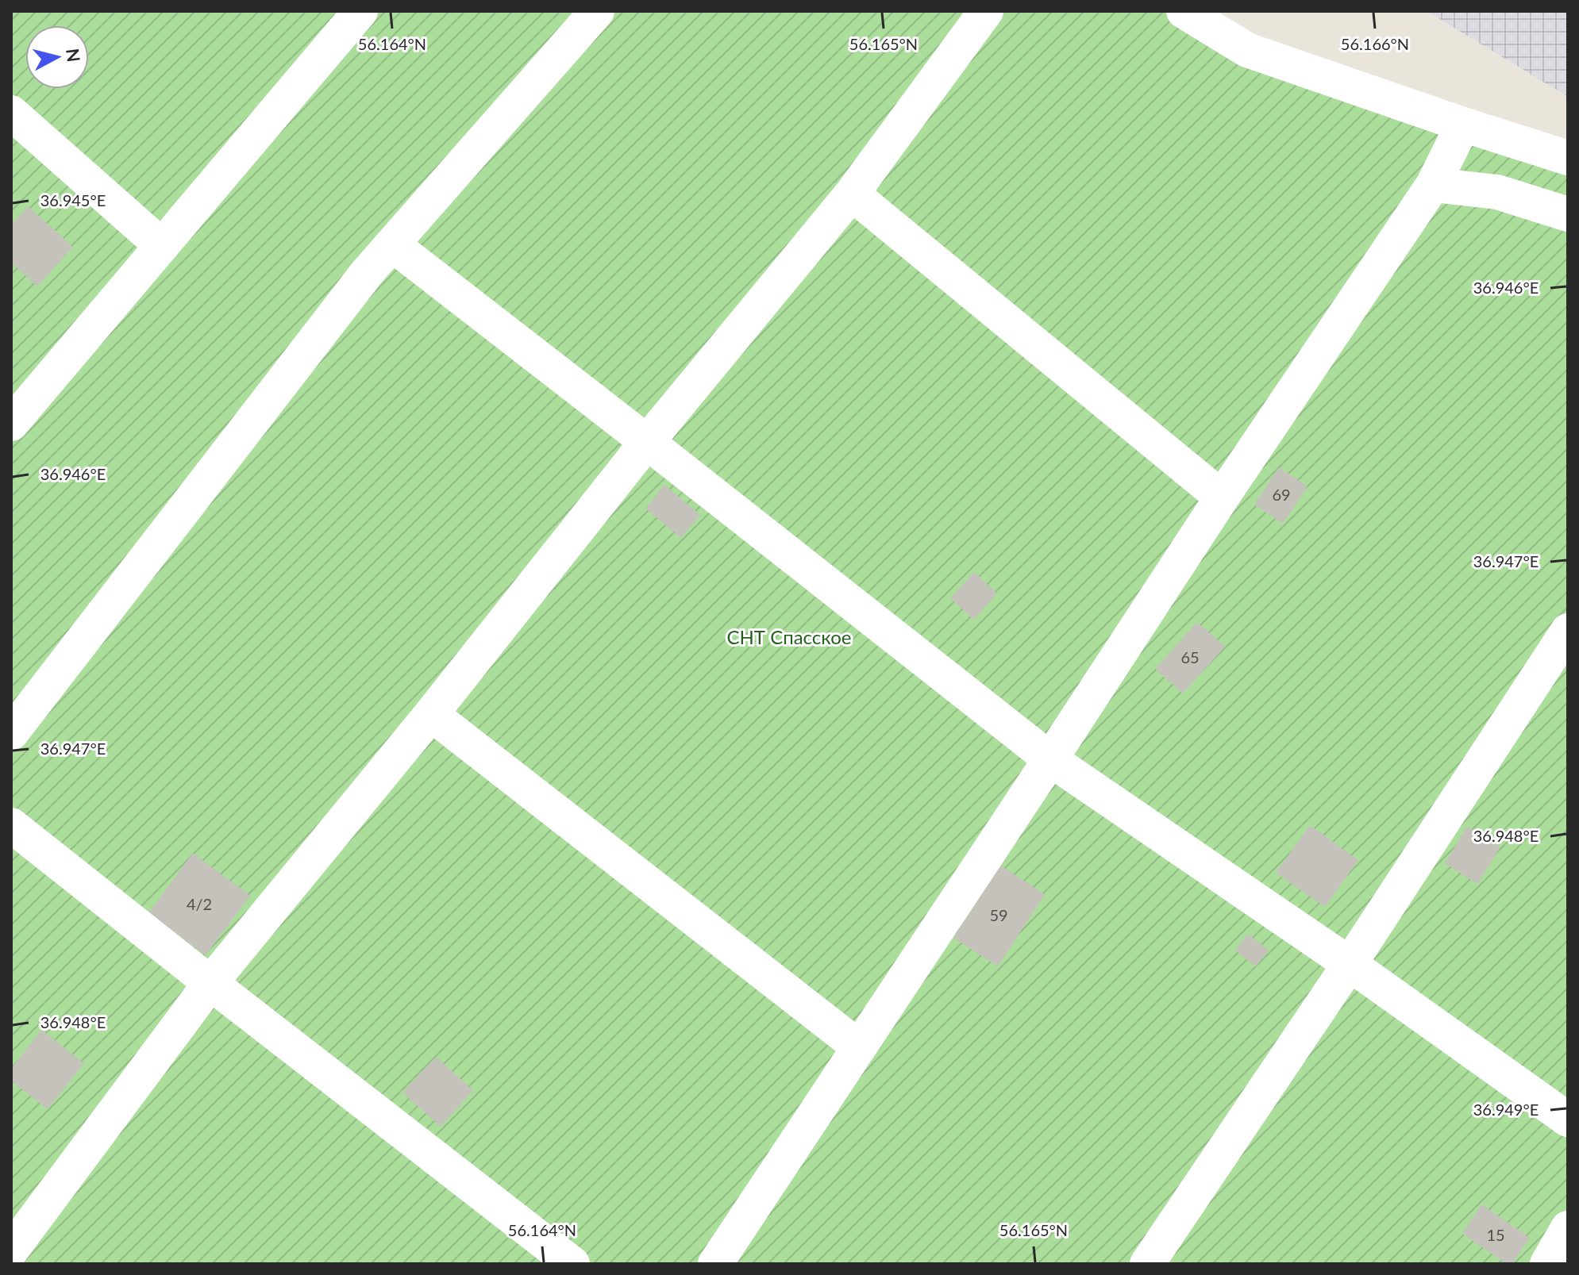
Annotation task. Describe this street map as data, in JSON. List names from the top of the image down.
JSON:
{
  "parks": ["СНТ Спасское"],
  "house_numbers": [
    "69",
    "65",
    "4/2",
    "59",
    "15"
  ],
  "north": "right",
  "coordinates": [
    "56.164°N",
    "56.165°N",
    "56.166°N",
    "36.945°E",
    "36.946°E",
    "36.947°E",
    "36.948°E",
    "36.949°E"
  ]
}
